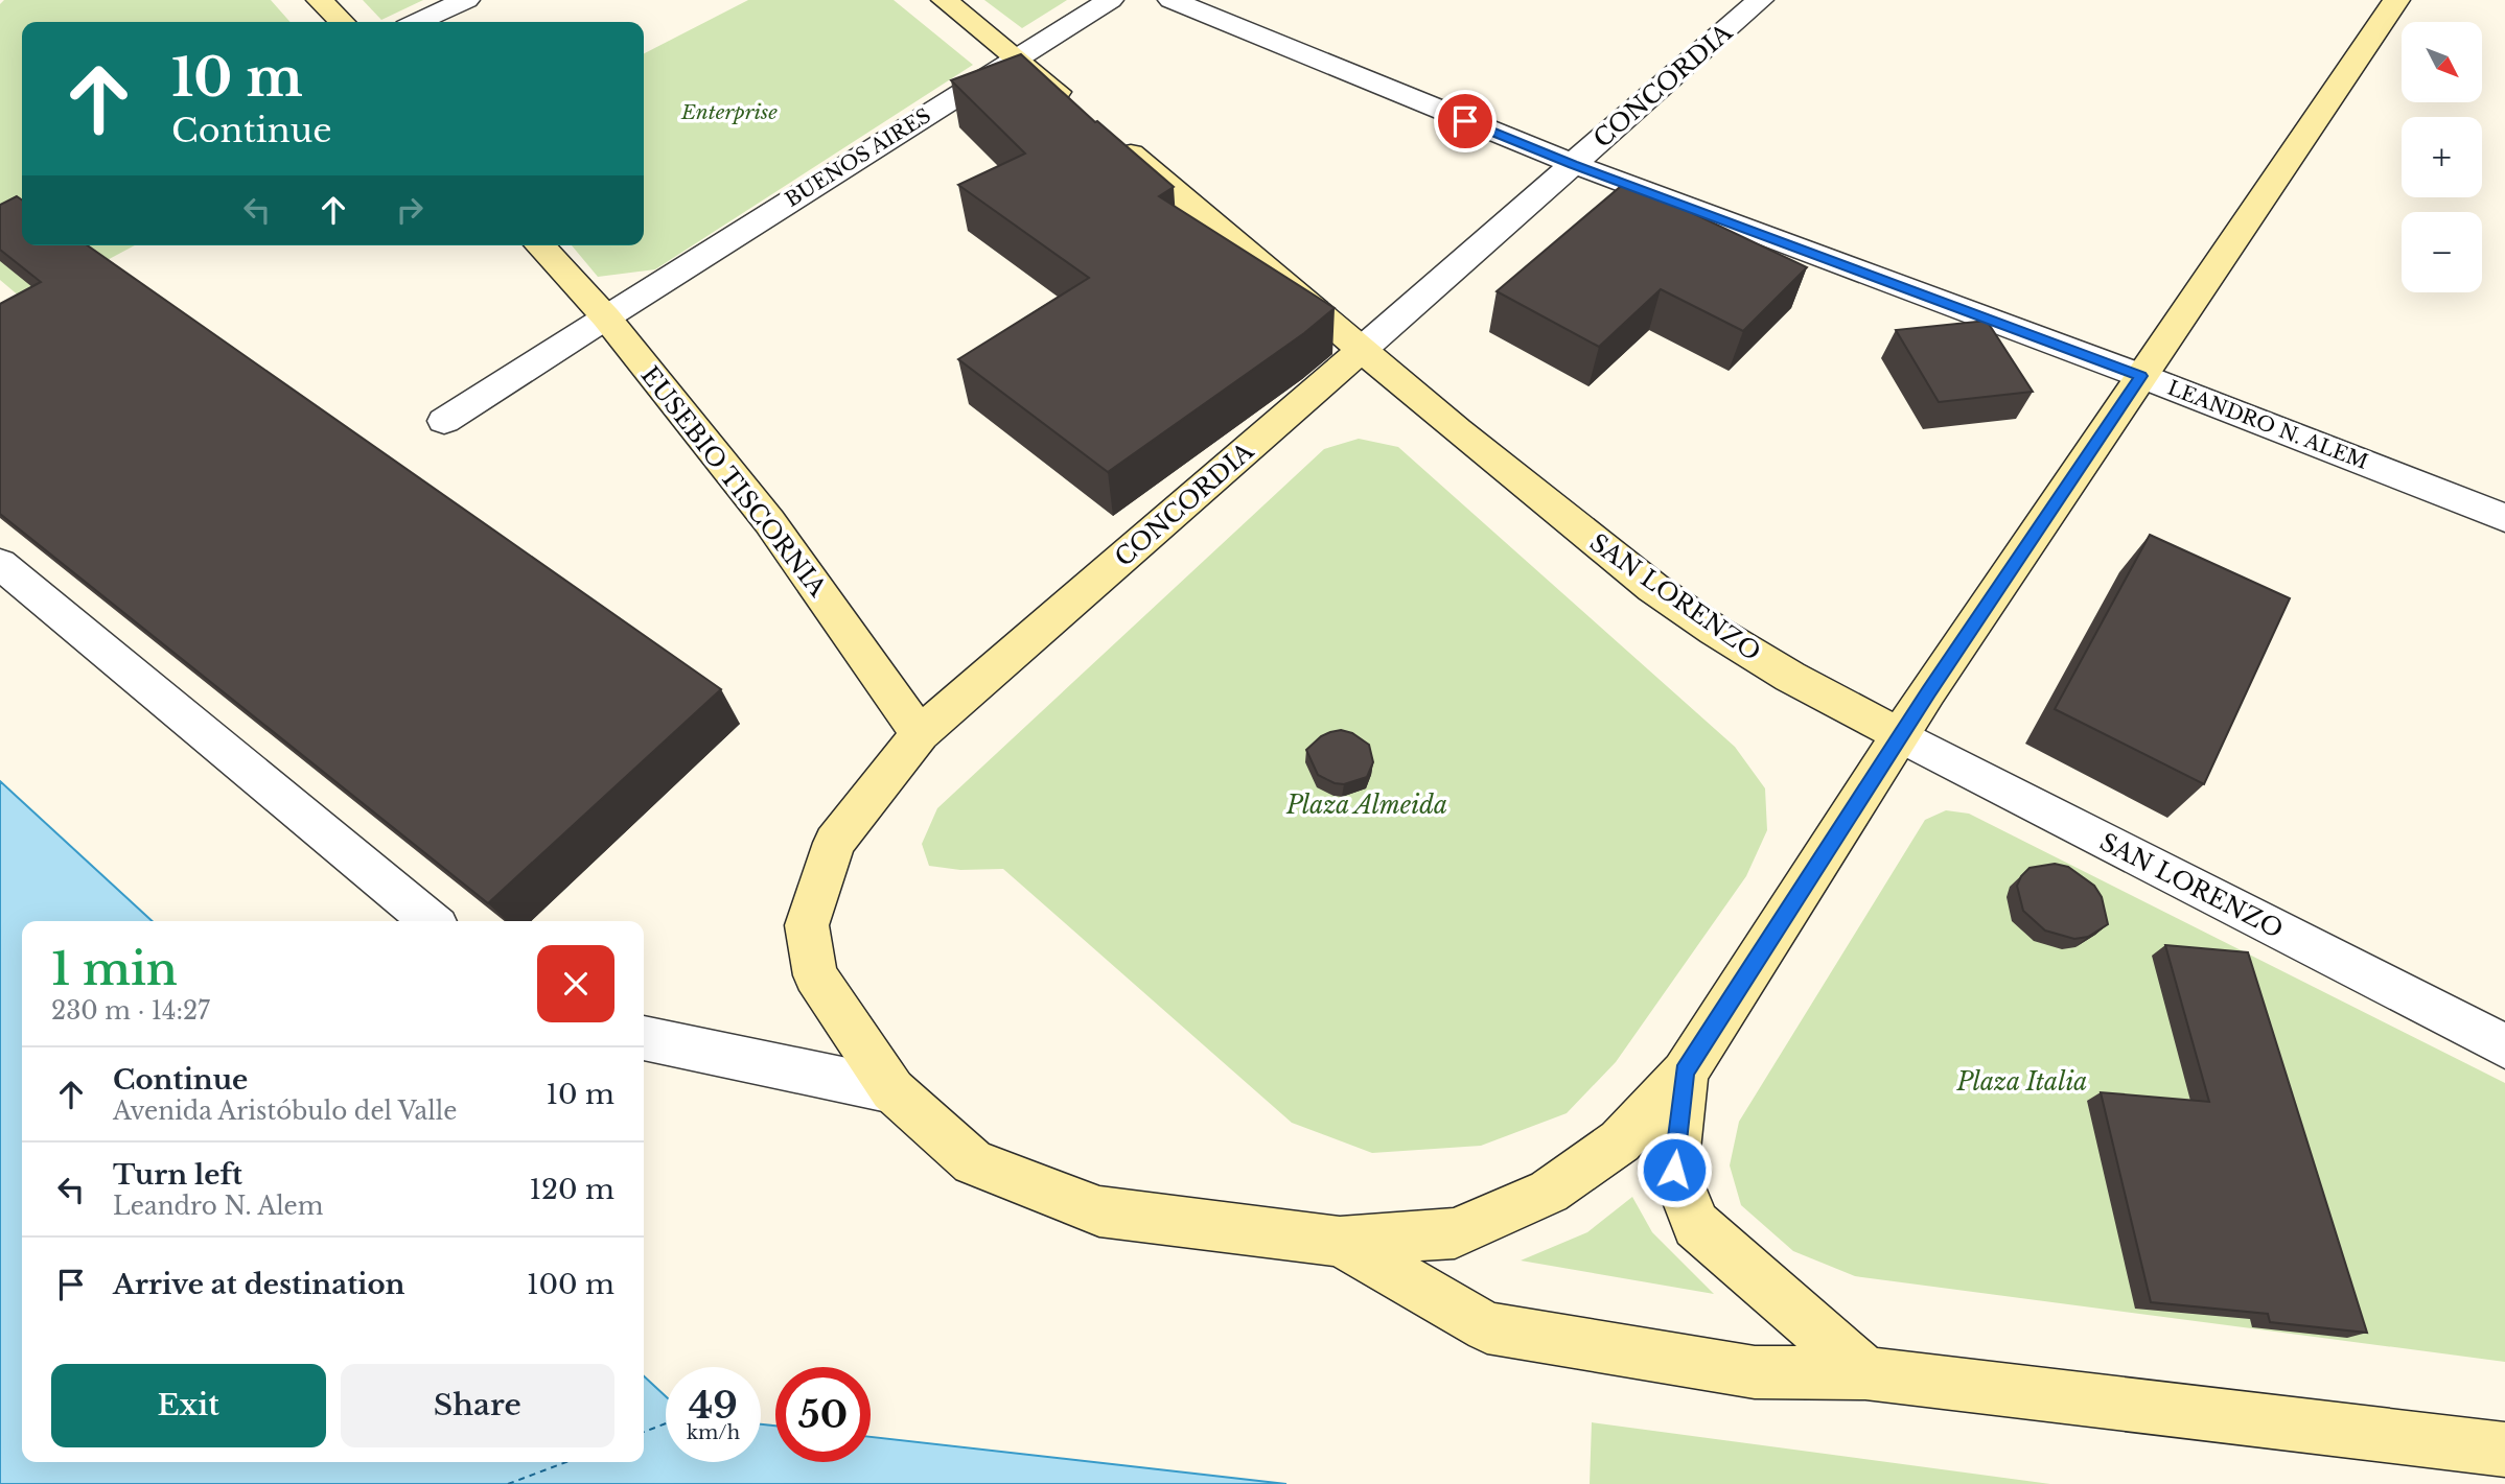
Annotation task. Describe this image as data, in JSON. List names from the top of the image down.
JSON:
{
  "streets": {
    "main road": ["CONCORDIA", "EUSEBIO TISCORNIA", "SAN LORENZO"],
    "street": ["BUENOS AIRES", "LEANDRO N. ALEM"]
  },
  "crossings": [
    ["CONCORDIA", "LEANDRO N. ALEM"],
    ["CONCORDIA", "EUSEBIO TISCORNIA"],
    ["CONCORDIA", "SAN LORENZO"],
    ["BUENOS AIRES", "EUSEBIO TISCORNIA"],
    ["BUENOS AIRES", "SAN LORENZO"]
  ],
  "parks": ["Enterprise", "Plaza Almeida", "Plaza Italia"],
  "north": "bottom right",
  "page": {
    "map_buttons": ["+", "−"],
    "turn": ["10 m", "Continue"],
    "heading": ["1 min", "230 m · 14:27"],
    "list": [
      {
        "name": "Continue",
        "note": "Avenida Aristóbulo del Valle",
        "value": "10 m"
      },
      {
        "name": "Turn left",
        "note": "Leandro N. Alem",
        "value": "120 m"
      },
      {
        "name": "Arrive at destination",
        "value": "100 m"
      }
    ],
    "buttons": ["Exit", "Share"],
    "speed": "49 km/h",
    "limit": "50"
  }
}
